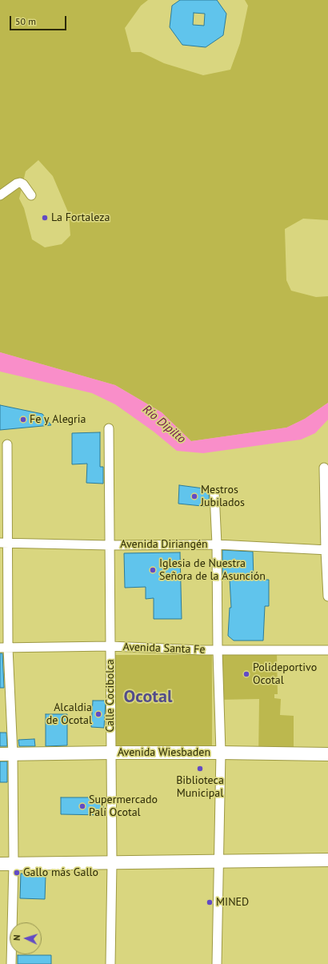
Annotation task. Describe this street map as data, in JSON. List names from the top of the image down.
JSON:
{
  "streets": {
    "street": [
      "Avenida Diriangén",
      "Avenida Santa Fe",
      "Calle Cocibolca",
      "Avenida Wiesbaden"
    ]
  },
  "crossings": [
    ["Avenida Diriangén", "Calle Cocibolca"],
    ["Avenida Santa Fe", "Calle Cocibolca"],
    ["Calle Cocibolca", "Avenida Wiesbaden"]
  ],
  "districts": ["Ocotal"],
  "water": ["Río Dipilto"],
  "places": [
    "La Fortaleza",
    "Fe y Alegria",
    "Mestros Jubilados",
    "Iglesia de Nuestra Señora de la Asunción",
    "Polideportivo Ocotal",
    "Alcaldia de Ocotal",
    "Biblioteca Municipal",
    "Supermercado Palí Ocotal",
    "Gallo más Gallo",
    "MINED"
  ],
  "scale_bar": "50 m",
  "north": "left"
}
